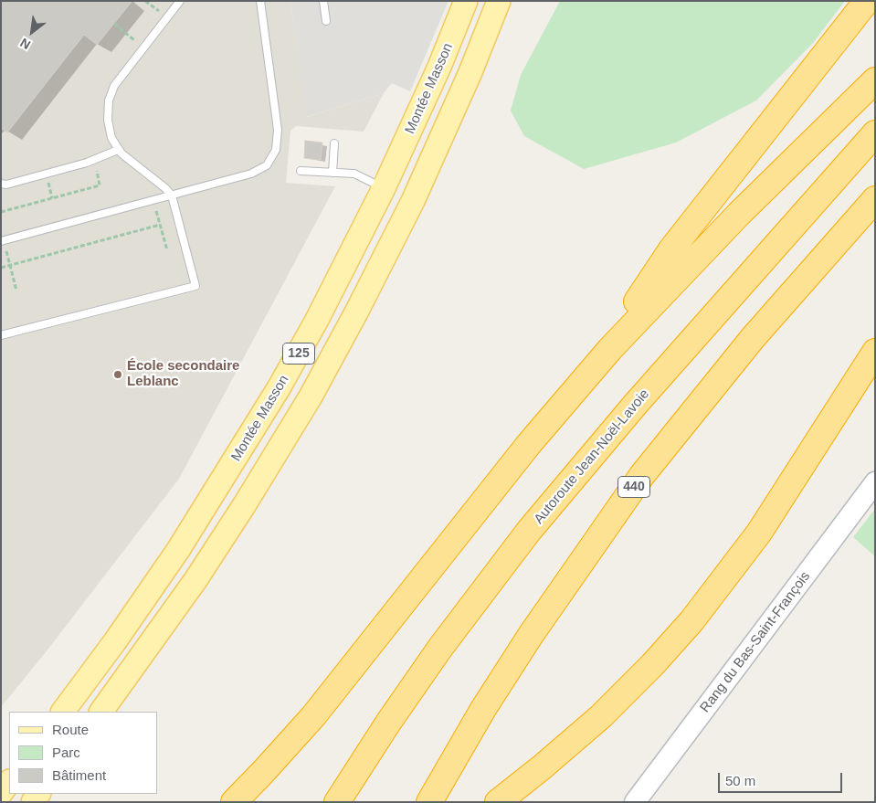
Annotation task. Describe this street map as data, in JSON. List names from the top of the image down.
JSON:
{
  "streets": {
    "highway": ["Autoroute Jean-Noël-Lavoie", "440"],
    "main road": ["Montée Masson", "125"],
    "street": ["Rang du Bas-Saint-François"]
  },
  "places": ["École secondaire Leblanc"],
  "legend": ["Route", "Parc", "Bâtiment"],
  "scale_bar": "50 m",
  "north": "bottom left"
}
